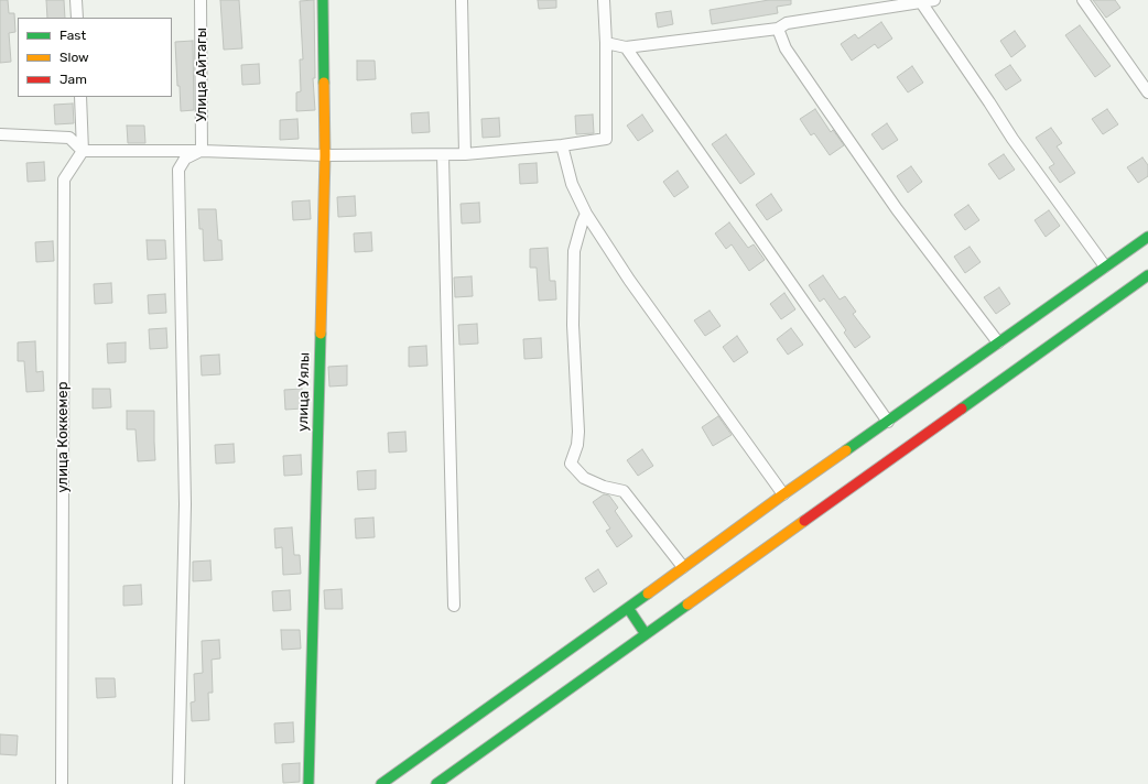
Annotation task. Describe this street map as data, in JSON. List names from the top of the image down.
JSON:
{
  "streets": {
    "main road": ["улица Уялы"],
    "street": ["Улица Айтагы", "улица Коккемер"]
  },
  "legend": ["Fast", "Slow", "Jam"]
}
